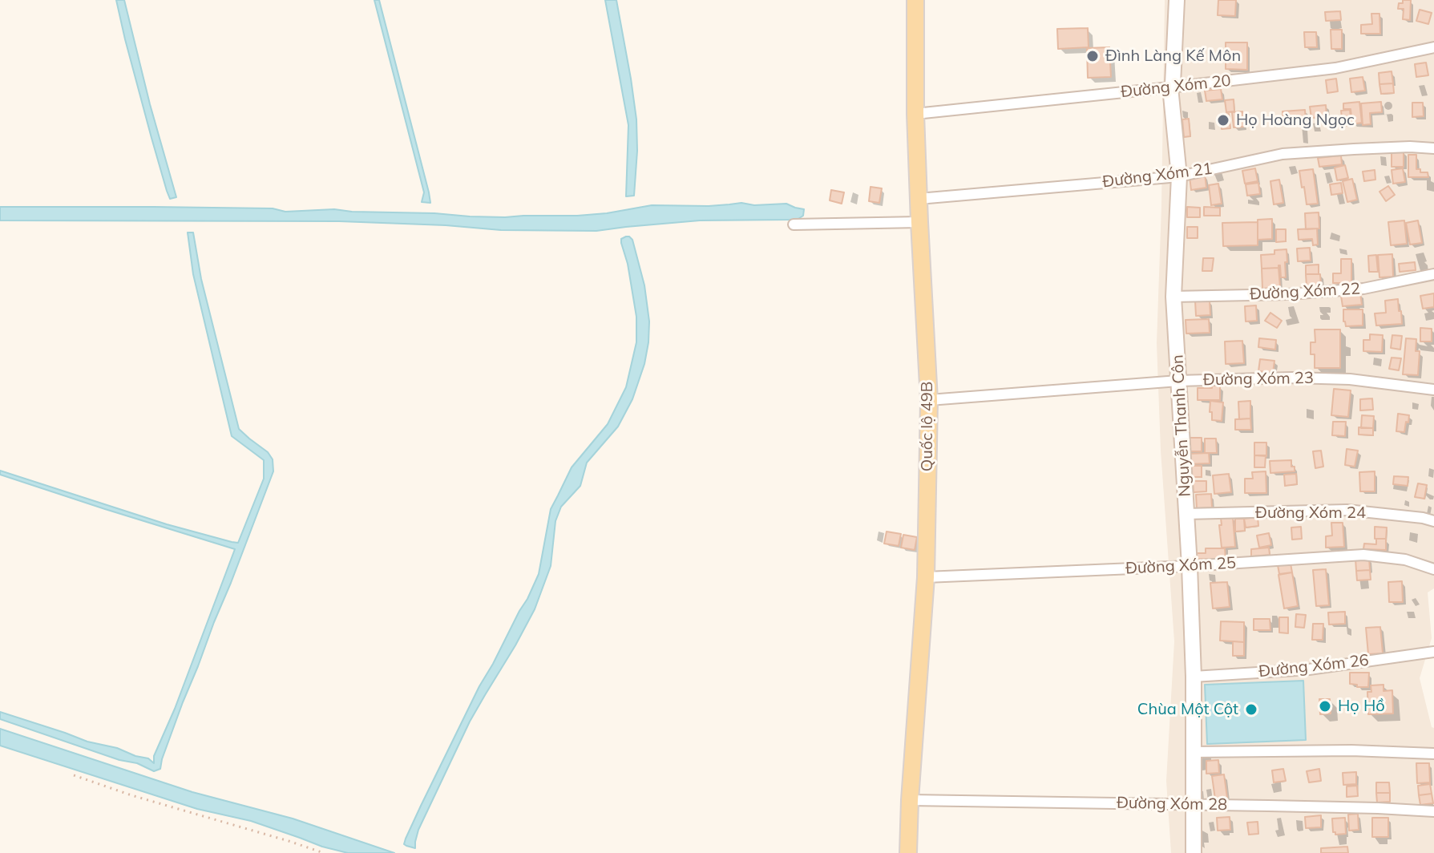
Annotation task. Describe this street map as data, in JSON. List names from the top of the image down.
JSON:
{
  "streets": {
    "main road": ["Quốc lộ 49B"],
    "street": [
      "Đường Xóm 20",
      "Đường Xóm 21",
      "Đường Xóm 22",
      "Đường Xóm 23",
      "Nguyễn Thanh Côn",
      "Đường Xóm 24",
      "Đường Xóm 25",
      "Đường Xóm 26",
      "Đường Xóm 28"
    ]
  },
  "crossings": [
    ["Đường Xóm 20", "Nguyễn Thanh Côn"],
    ["Đường Xóm 20", "Quốc lộ 49B"],
    ["Đường Xóm 21", "Nguyễn Thanh Côn"],
    ["Đường Xóm 21", "Quốc lộ 49B"],
    ["Đường Xóm 22", "Nguyễn Thanh Côn"],
    ["Đường Xóm 23", "Nguyễn Thanh Côn"],
    ["Đường Xóm 23", "Quốc lộ 49B"],
    ["Nguyễn Thanh Côn", "Đường Xóm 24"],
    ["Nguyễn Thanh Côn", "Đường Xóm 25"],
    ["Nguyễn Thanh Côn", "Đường Xóm 26"],
    ["Nguyễn Thanh Côn", "Đường Xóm 28"],
    ["Quốc lộ 49B", "Đường Xóm 25"],
    ["Quốc lộ 49B", "Đường Xóm 28"]
  ],
  "places": [
    "Đình Làng Kế Môn",
    "Họ Hoàng Ngọc",
    "Họ Hồ",
    "Chùa Một Cột"
  ]
}
